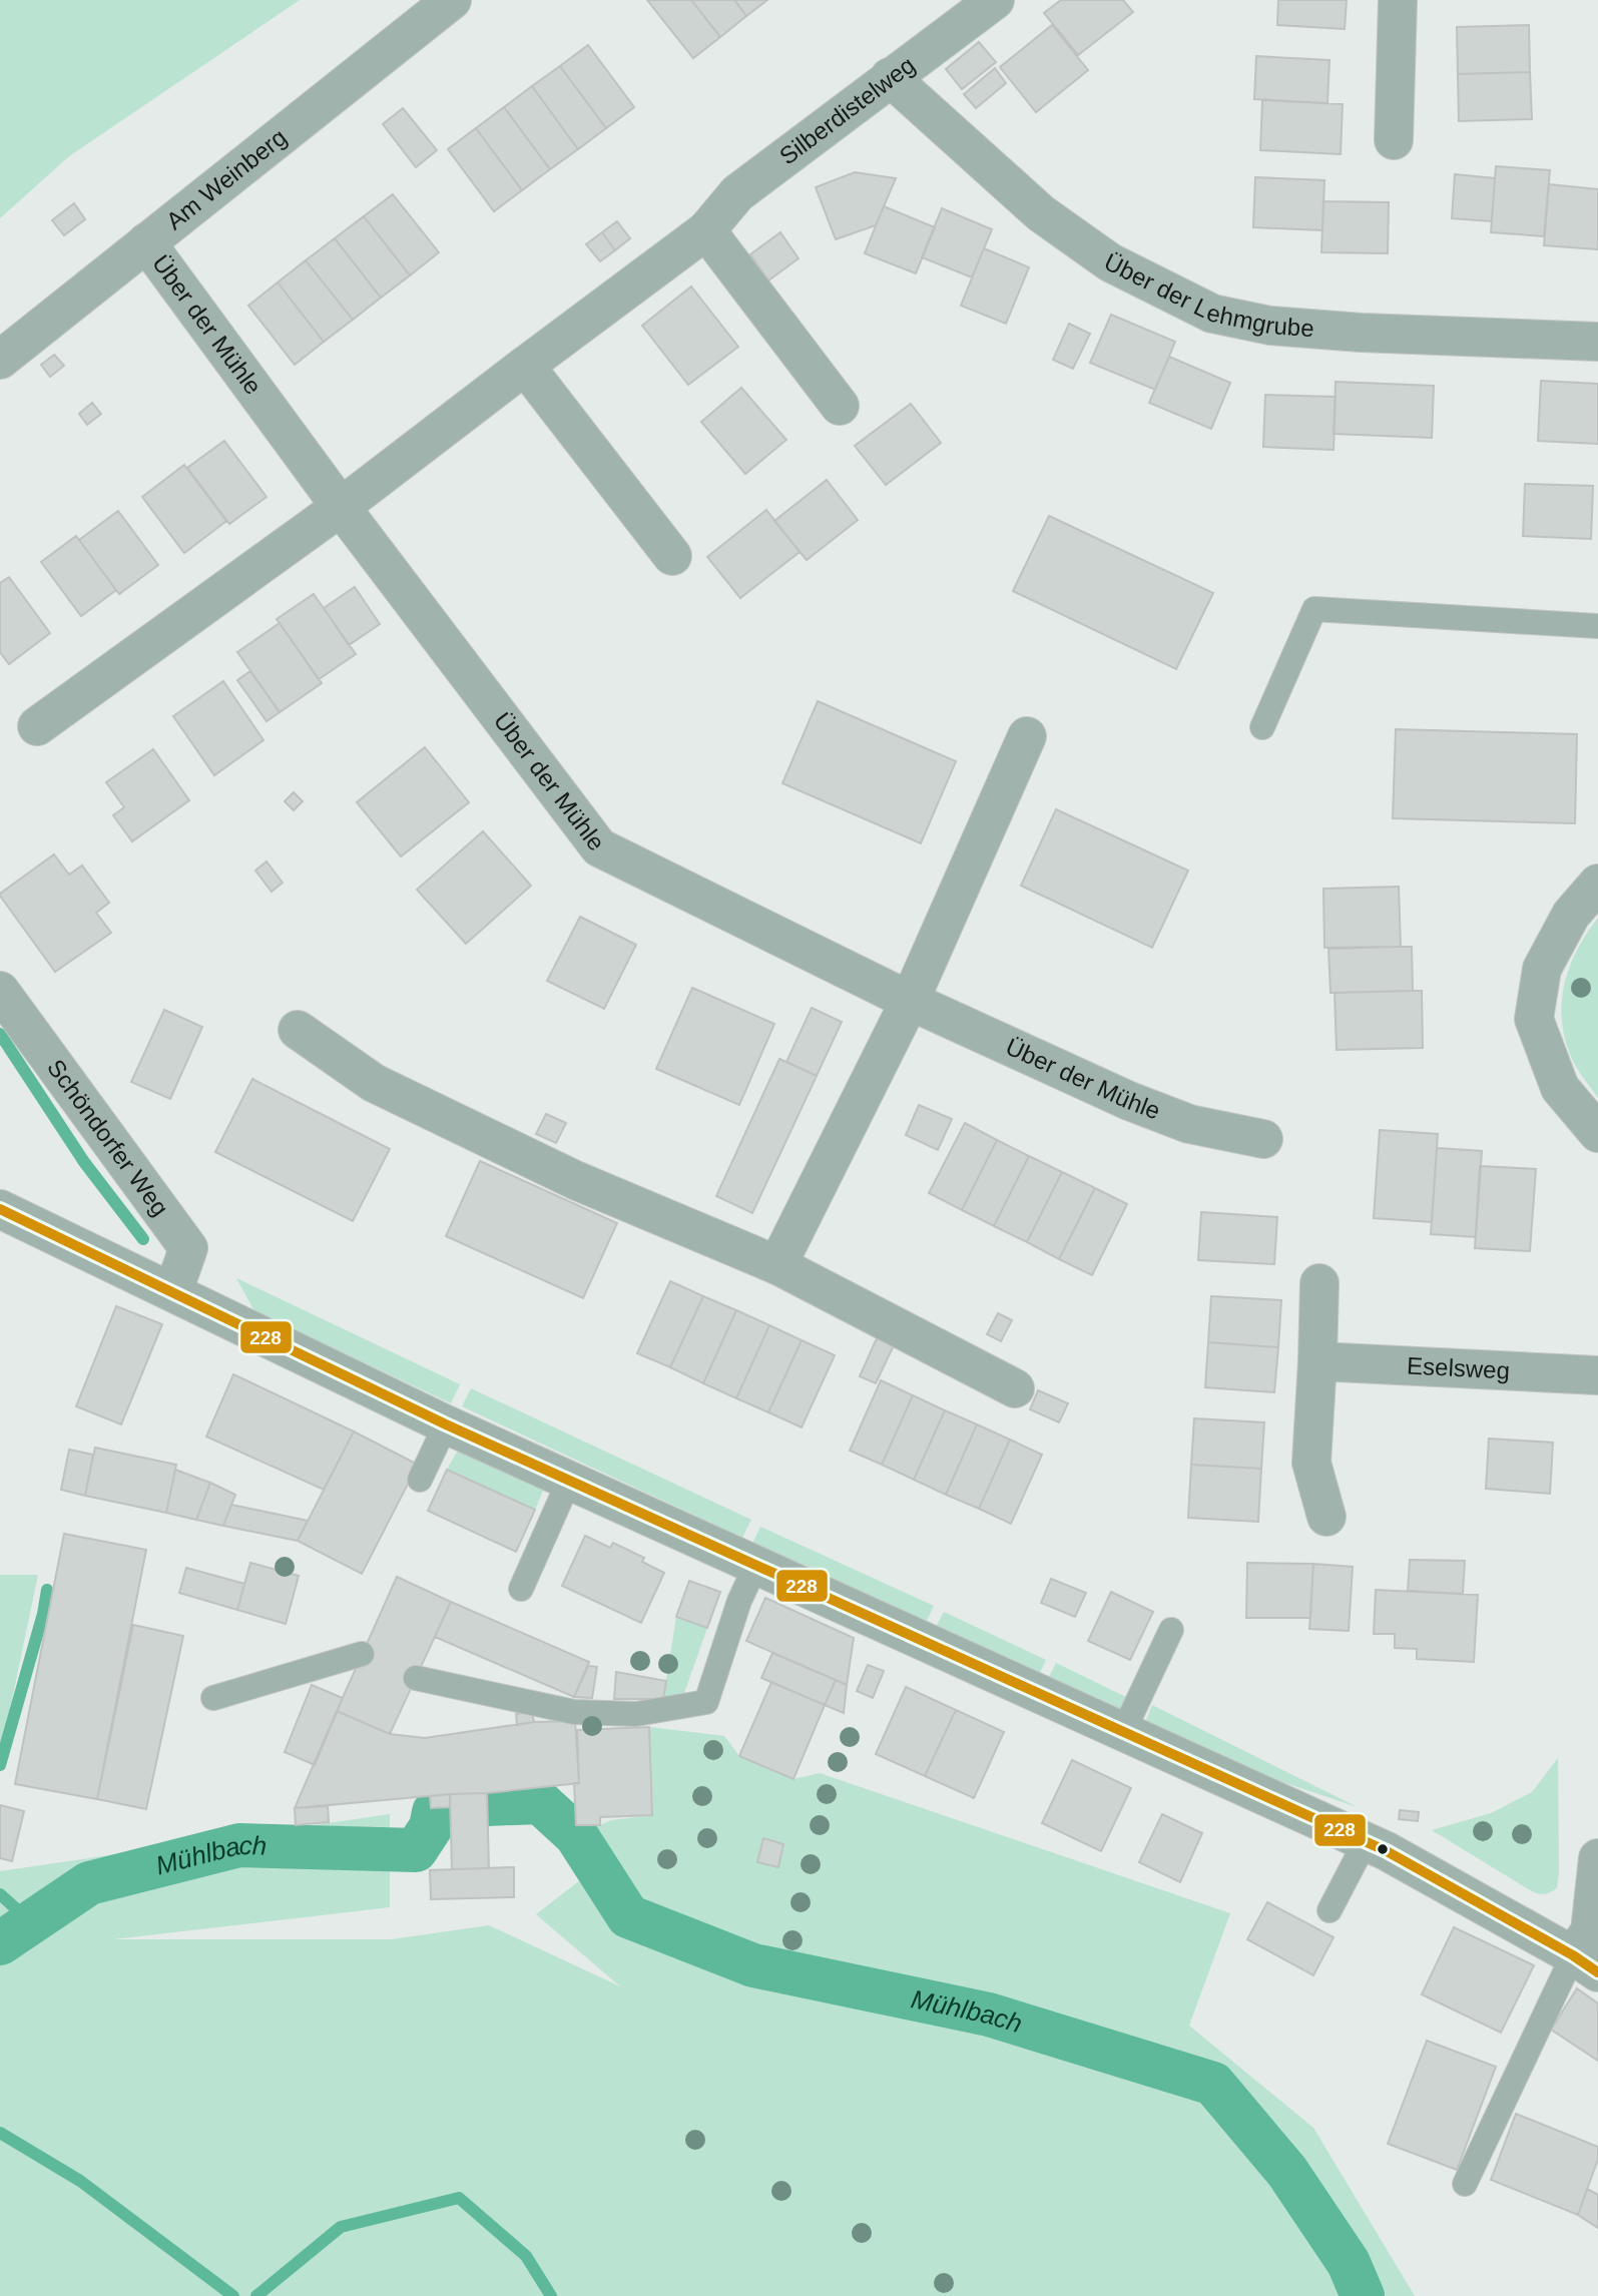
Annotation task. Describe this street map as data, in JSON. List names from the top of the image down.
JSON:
{
  "streets": {
    "street": [
      "Silberdistelweg",
      "Am Weinberg",
      "Über der Lehmgrube",
      "Über der Mühle",
      "Schöndorfer Weg",
      "Eselsweg"
    ]
  },
  "crossings": [
    ["Silberdistelweg", "Über der Lehmgrube"],
    ["Silberdistelweg", "Über der Mühle"],
    ["Am Weinberg", "Über der Mühle"]
  ],
  "water": ["Mühlbach"],
  "lines": ["transit line 228"]
}
